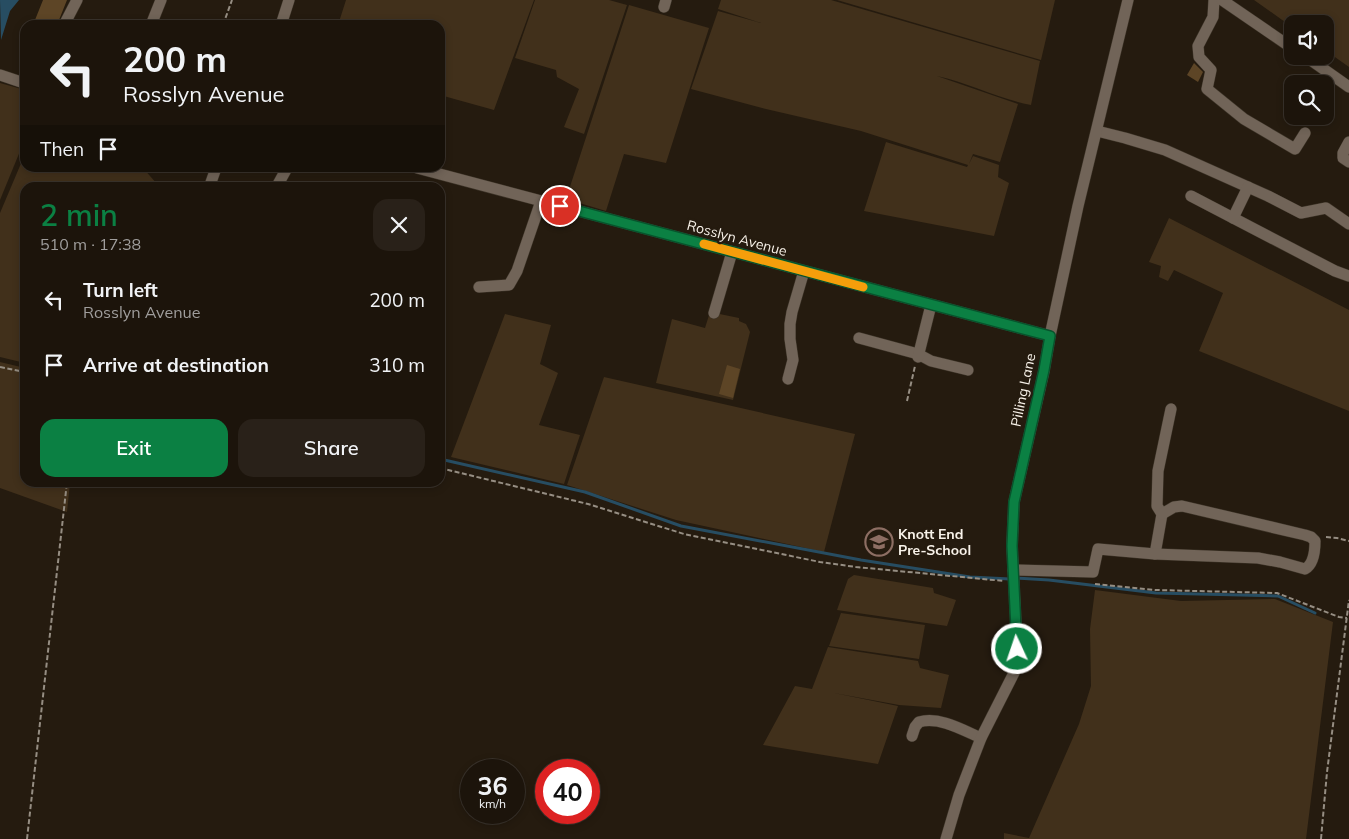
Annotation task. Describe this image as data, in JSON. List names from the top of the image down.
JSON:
{
  "streets": {
    "street": ["Rosslyn Avenue", "Pilling Lane"]
  },
  "crossings": [
    ["Rosslyn Avenue", "Pilling Lane"]
  ],
  "places": {
    "school or university": ["Knott End Pre-School"]
  },
  "page": {
    "turn": ["200 m", "Rosslyn Avenue"],
    "then": "Then",
    "heading": ["2 min", "510 m · 17:38"],
    "list": [
      {
        "name": "Turn left",
        "note": "Rosslyn Avenue",
        "value": "200 m"
      },
      {
        "name": "Arrive at destination",
        "value": "310 m"
      }
    ],
    "buttons": ["Exit", "Share"],
    "speed": "36 km/h",
    "limit": "40"
  }
}
